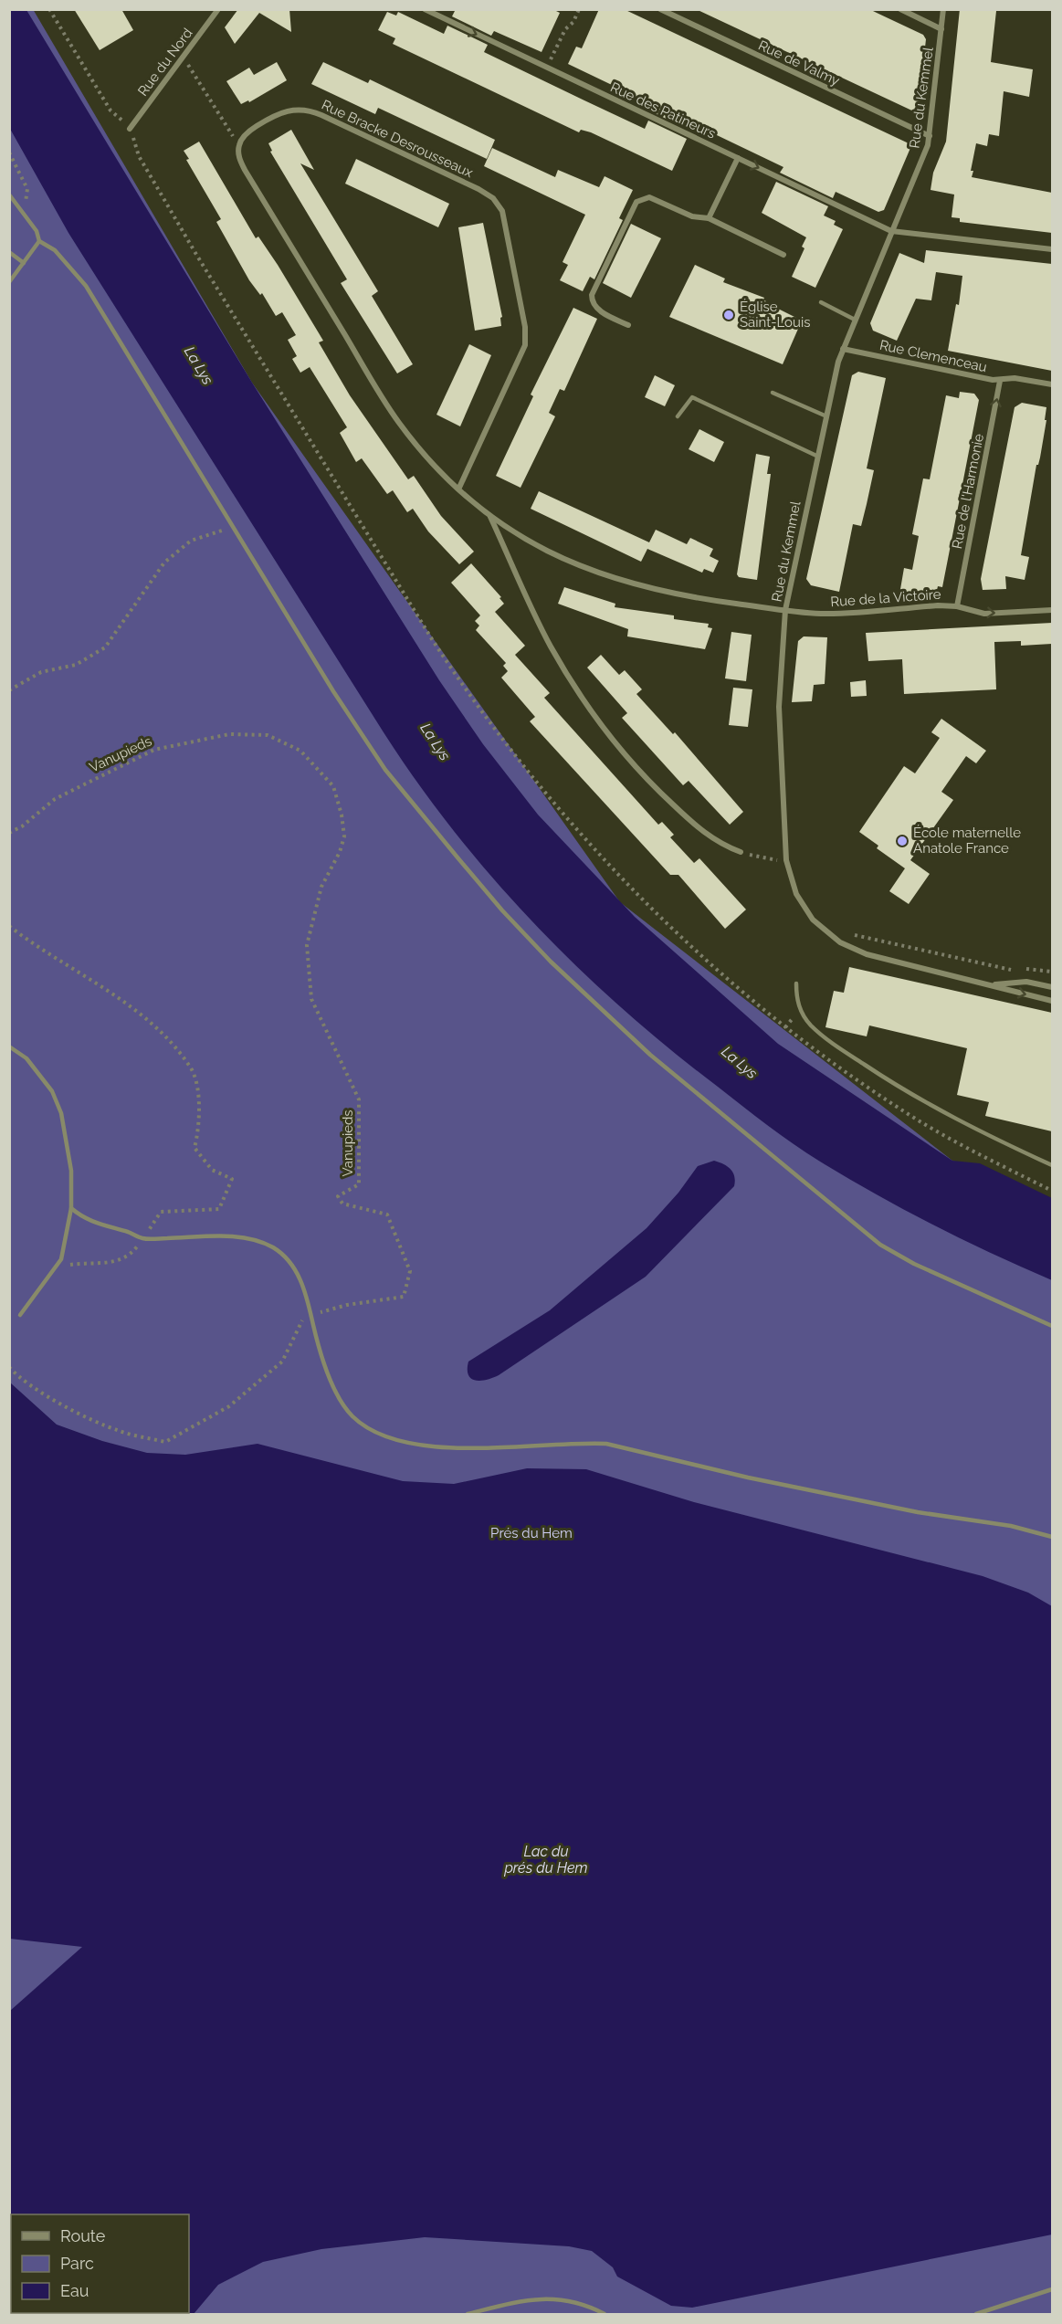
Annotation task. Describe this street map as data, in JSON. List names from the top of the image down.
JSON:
{
  "streets": {
    "street": [
      "Rue du Nord",
      "Rue de Valmy",
      "Rue du Kemmel",
      "Rue des Patineurs",
      "Rue Bracke Desrousseaux",
      "Rue Clemenceau",
      "Rue de l'Harmonie",
      "Rue de la Victoire"
    ],
    "path": ["Vanupieds"]
  },
  "crossings": [
    ["Rue de Valmy", "Rue du Kemmel"],
    ["Rue du Kemmel", "Rue des Patineurs"],
    ["Rue du Kemmel", "Rue Clemenceau"],
    ["Rue du Kemmel", "Rue de la Victoire"],
    ["Rue Clemenceau", "Rue de l'Harmonie"],
    ["Rue de l'Harmonie", "Rue de la Victoire"]
  ],
  "one_way": ["Rue des Patineurs", "Rue de l'Harmonie", "Rue de la Victoire"],
  "water": ["La Lys", "Lac du prés du Hem"],
  "parks": ["Prés du Hem"],
  "places": ["Église Saint-Louis", "École maternelle Anatole France"],
  "legend": ["Route", "Parc", "Eau"]
}
